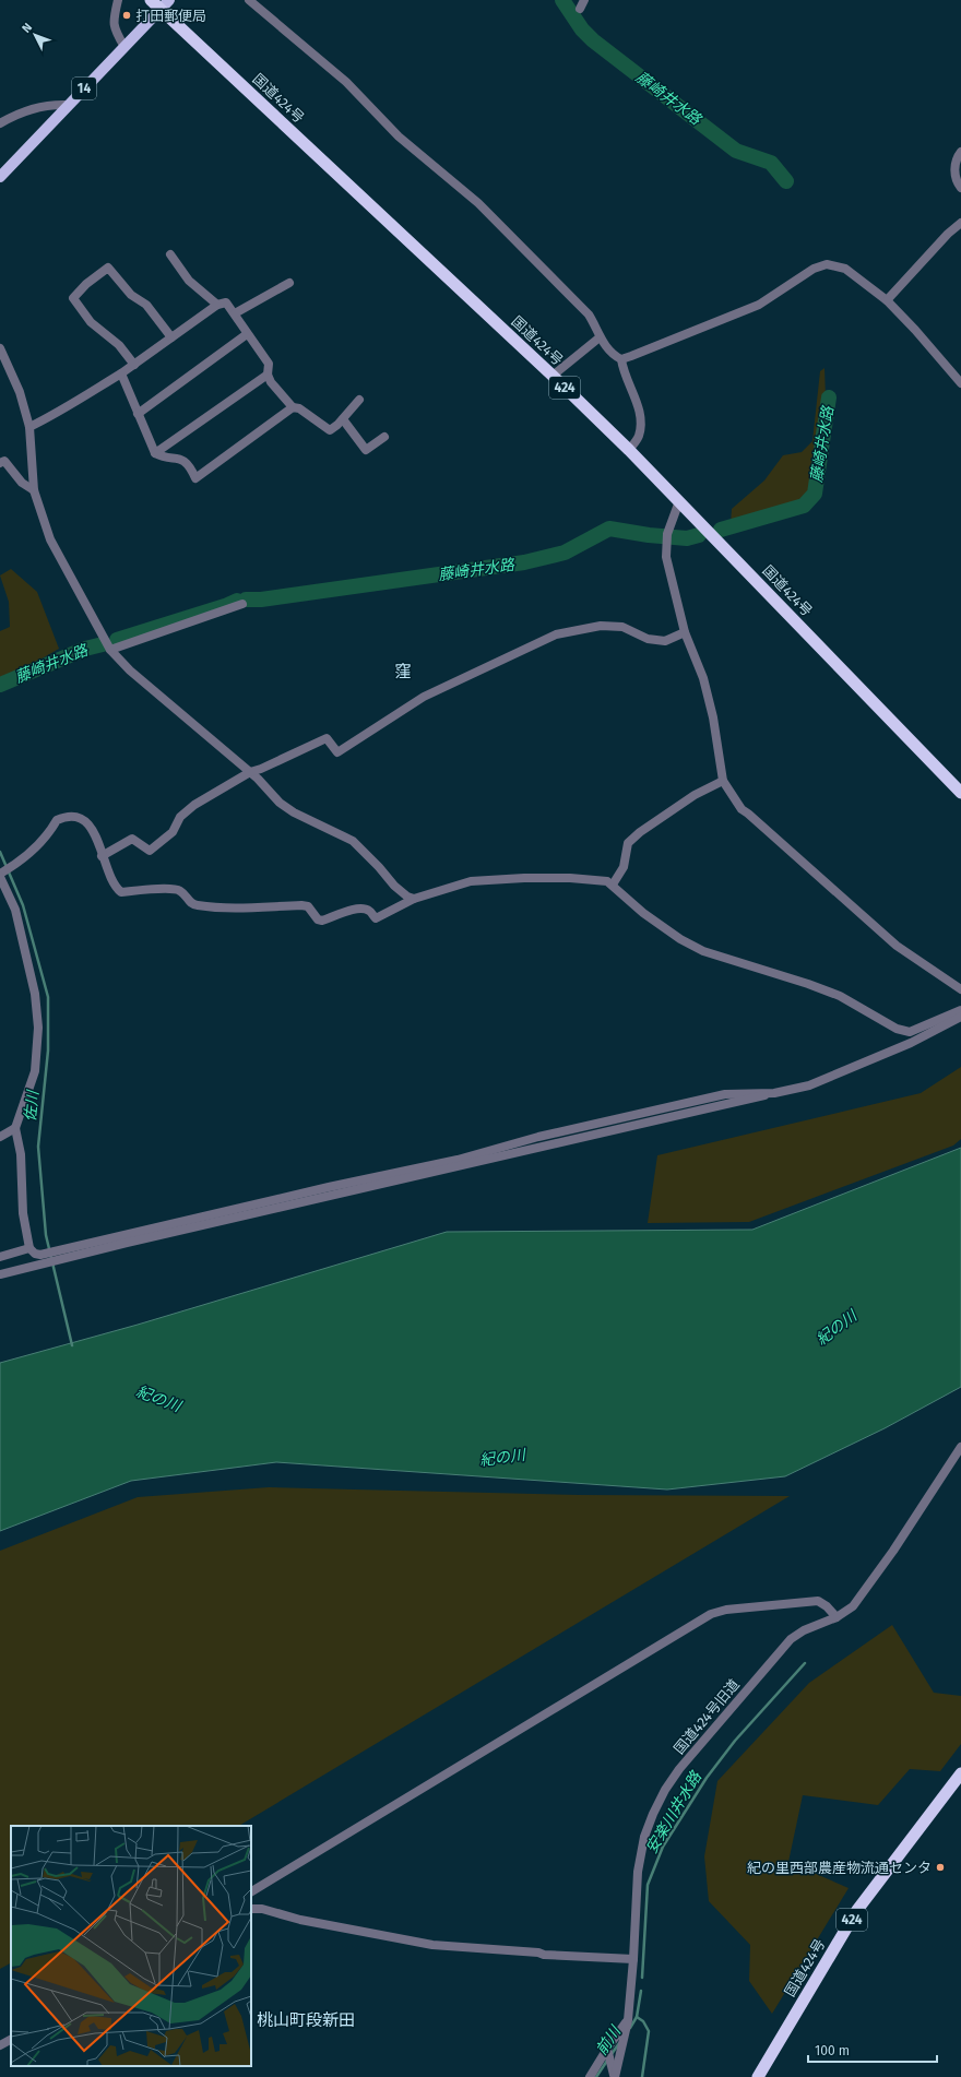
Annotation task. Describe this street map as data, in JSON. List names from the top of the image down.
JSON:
{
  "streets": {
    "highway": ["国道424号", "424"],
    "main road": ["14"],
    "street": ["国道424号旧道"]
  },
  "crossings": [
    ["14", "国道424号"]
  ],
  "districts": ["窪", "桃山町段新田"],
  "water": [
    "藤崎井水路",
    "佐川",
    "紀の川",
    "安楽川井水路",
    "前川"
  ],
  "places": ["打田郵便局", "紀の里西部農産物流通センタ"],
  "scale_bar": "100 m",
  "north": "top left"
}
